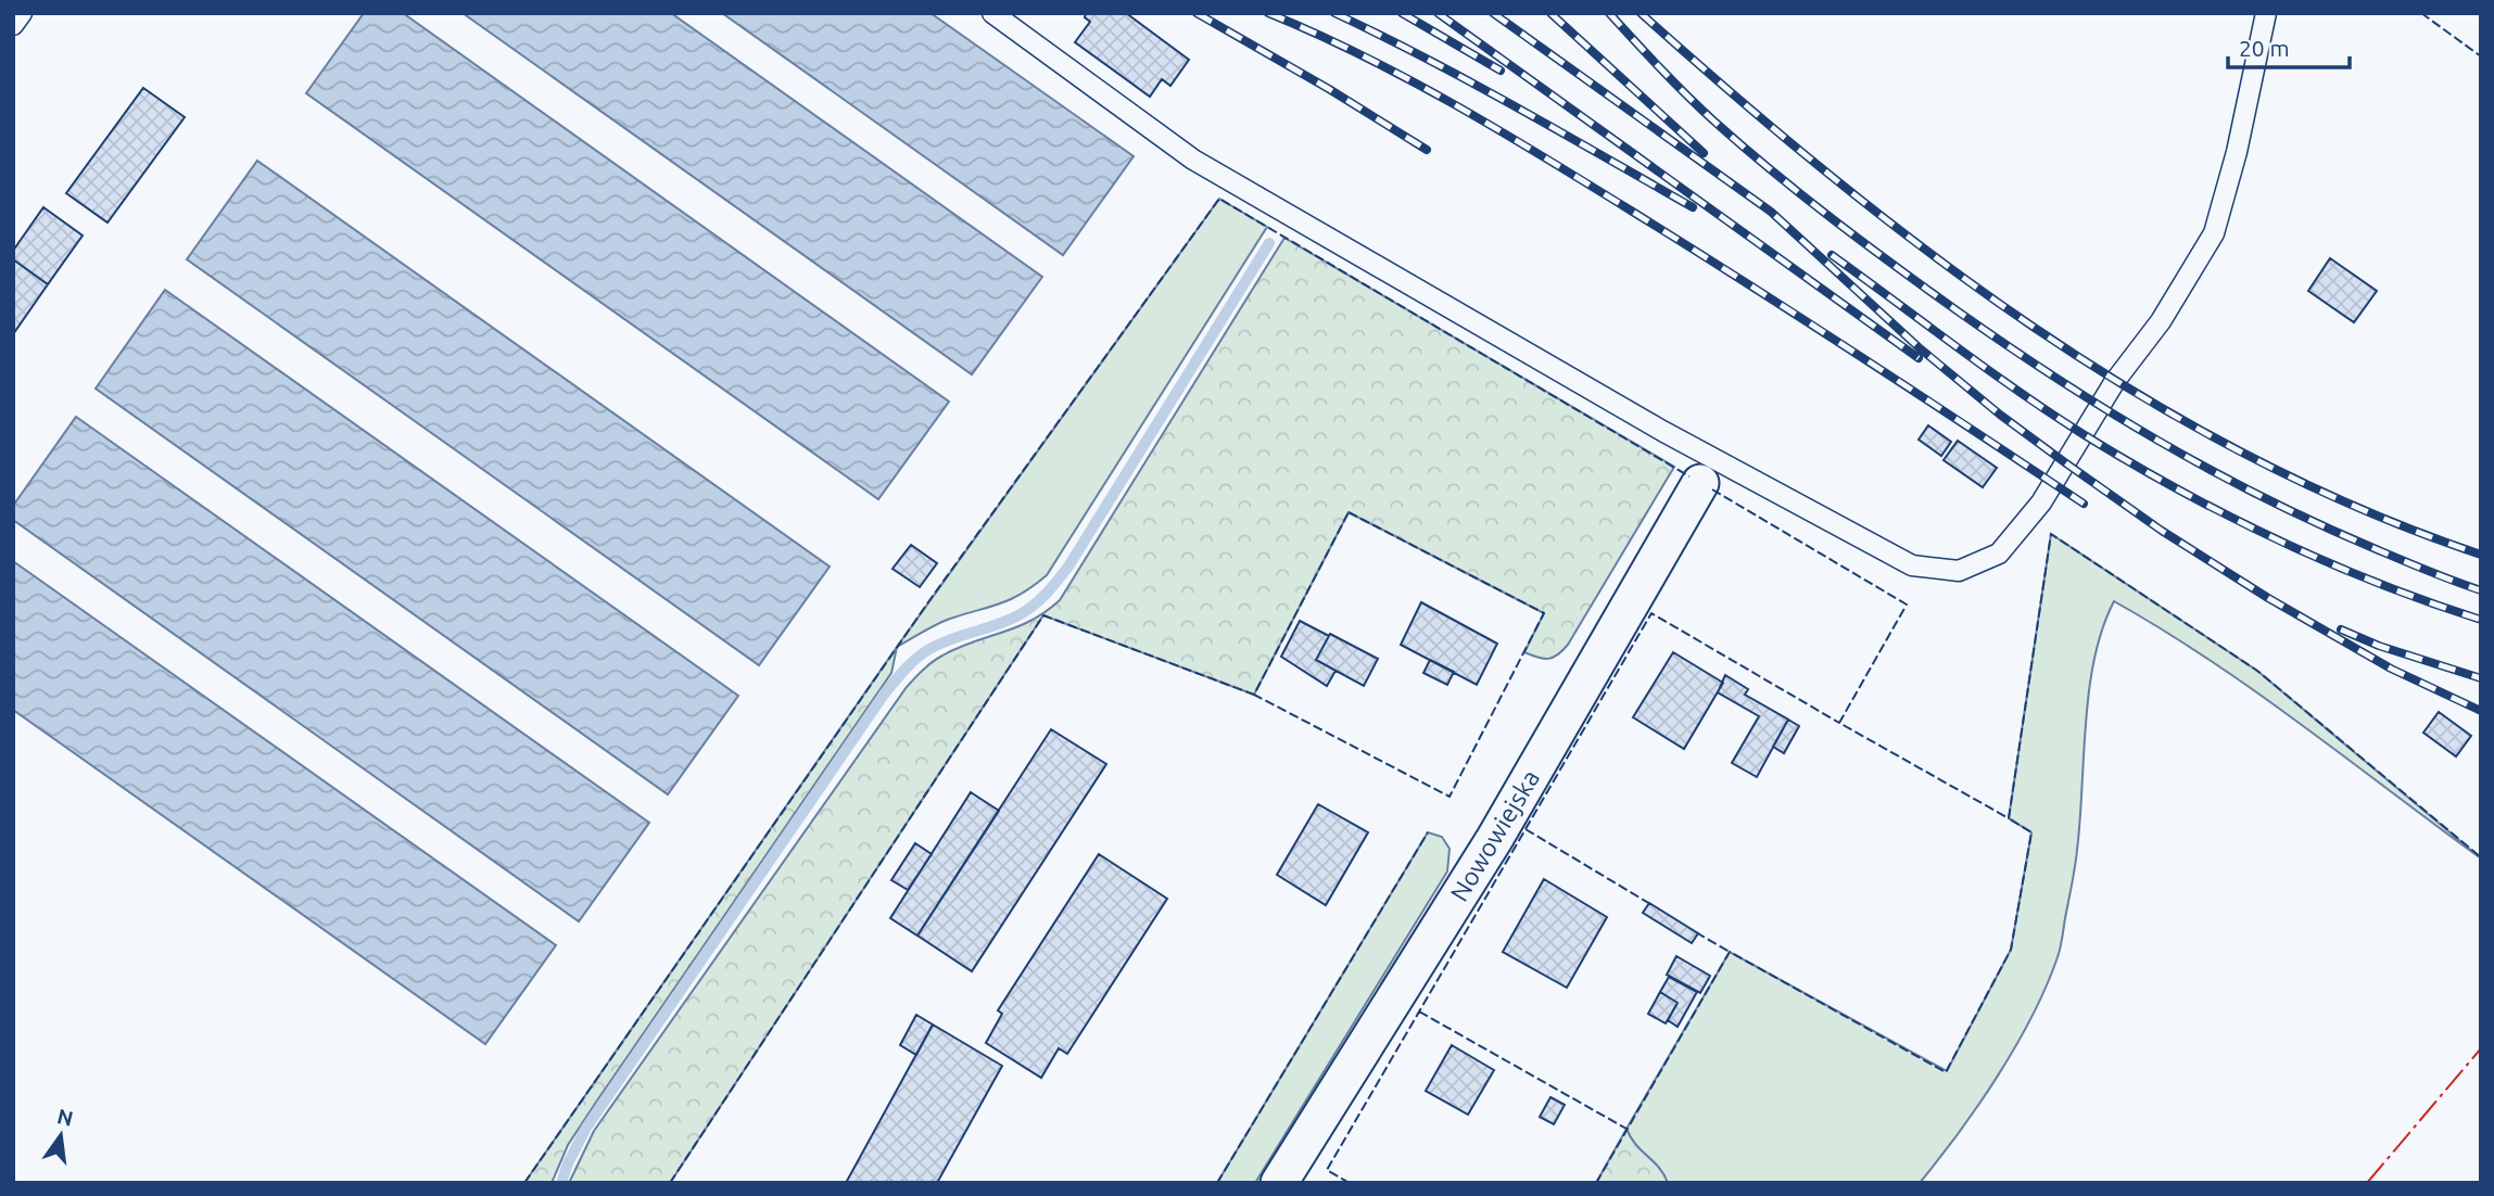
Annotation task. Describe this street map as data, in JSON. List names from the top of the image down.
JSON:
{
  "streets": {
    "street": ["Nowowiejska"]
  },
  "scale_bar": "20 m",
  "north": "top"
}
